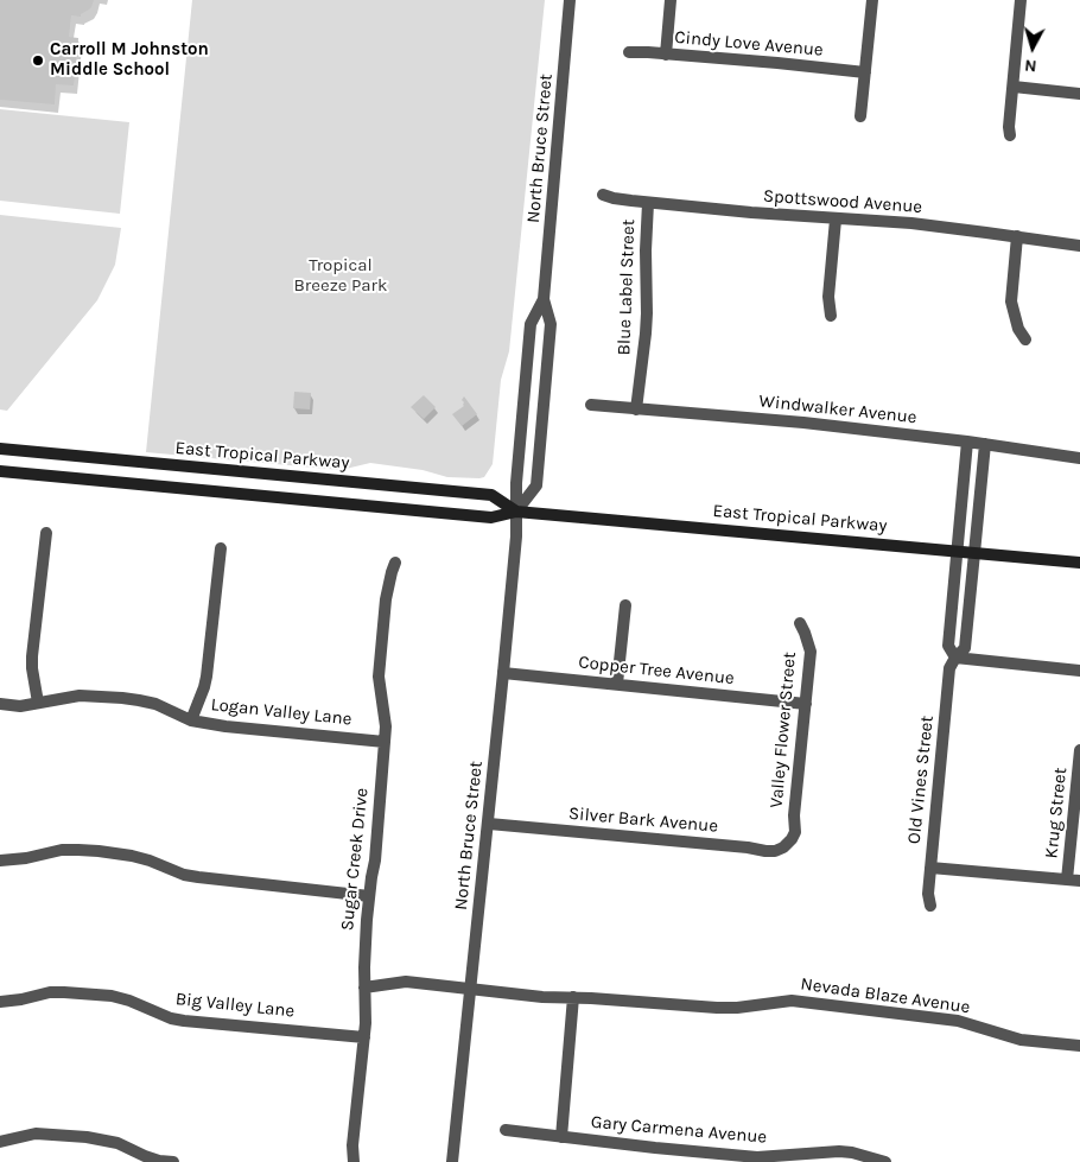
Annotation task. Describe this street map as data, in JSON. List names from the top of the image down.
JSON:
{
  "streets": {
    "main road": ["East Tropical Parkway"],
    "street": [
      "Cindy Love Avenue",
      "North Bruce Street",
      "Spottswood Avenue",
      "Blue Label Street",
      "Windwalker Avenue",
      "Copper Tree Avenue",
      "Logan Valley Lane",
      "Valley Flower Street",
      "Old Vines Street",
      "Krug Street",
      "Silver Bark Avenue",
      "Sugar Creek Drive",
      "Nevada Blaze Avenue",
      "Big Valley Lane",
      "Gary Carmena Avenue"
    ]
  },
  "crossings": [
    ["North Bruce Street", "East Tropical Parkway"],
    ["North Bruce Street", "Copper Tree Avenue"],
    ["North Bruce Street", "Silver Bark Avenue"],
    ["North Bruce Street", "Nevada Blaze Avenue"],
    ["Spottswood Avenue", "Blue Label Street"],
    ["Blue Label Street", "Windwalker Avenue"],
    ["Windwalker Avenue", "Old Vines Street"],
    ["East Tropical Parkway", "Old Vines Street"],
    ["Copper Tree Avenue", "Valley Flower Street"],
    ["Logan Valley Lane", "Sugar Creek Drive"],
    ["Valley Flower Street", "Silver Bark Avenue"],
    ["Sugar Creek Drive", "Nevada Blaze Avenue"],
    ["Sugar Creek Drive", "Big Valley Lane"]
  ],
  "parks": ["Tropical Breeze Park"],
  "places": ["Carroll M Johnston Middle School"],
  "north": "bottom"
}
